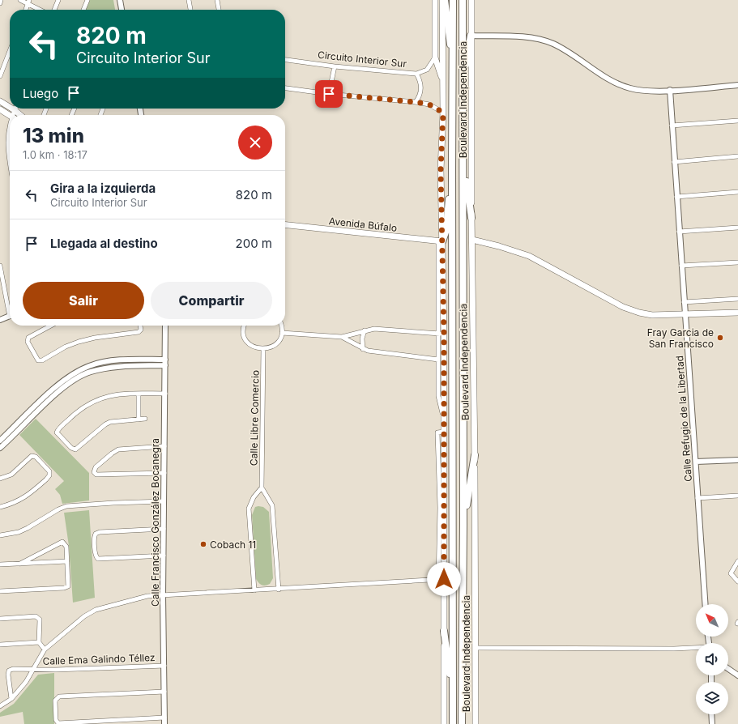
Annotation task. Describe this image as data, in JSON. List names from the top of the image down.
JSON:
{
  "streets": {
    "main road": ["Boulevard Independencia", "Avenida Búfalo"],
    "street": [
      "Circuito Interior Sur",
      "Calle Libre Comercio",
      "Calle Refugio de la Libertad",
      "Calle Francisco González Bocanegra",
      "Calle Ema Galindo Téllez"
    ]
  },
  "crossings": [
    ["Boulevard Independencia", "Avenida Búfalo"],
    ["Calle Francisco González Bocanegra", "Calle Ema Galindo Téllez"]
  ],
  "places": ["Fray Garcia de San Francisco", "Cobach 11"],
  "north": "top left",
  "page": {
    "turn": ["820 m", "Circuito Interior Sur"],
    "then": "Luego",
    "heading": ["13 min", "1.0 km · 18:17"],
    "list": [
      {
        "name": "Gira a la izquierda",
        "note": "Circuito Interior Sur",
        "value": "820 m"
      },
      {
        "name": "Llegada al destino",
        "value": "200 m"
      }
    ],
    "buttons": ["Salir", "Compartir"]
  }
}
